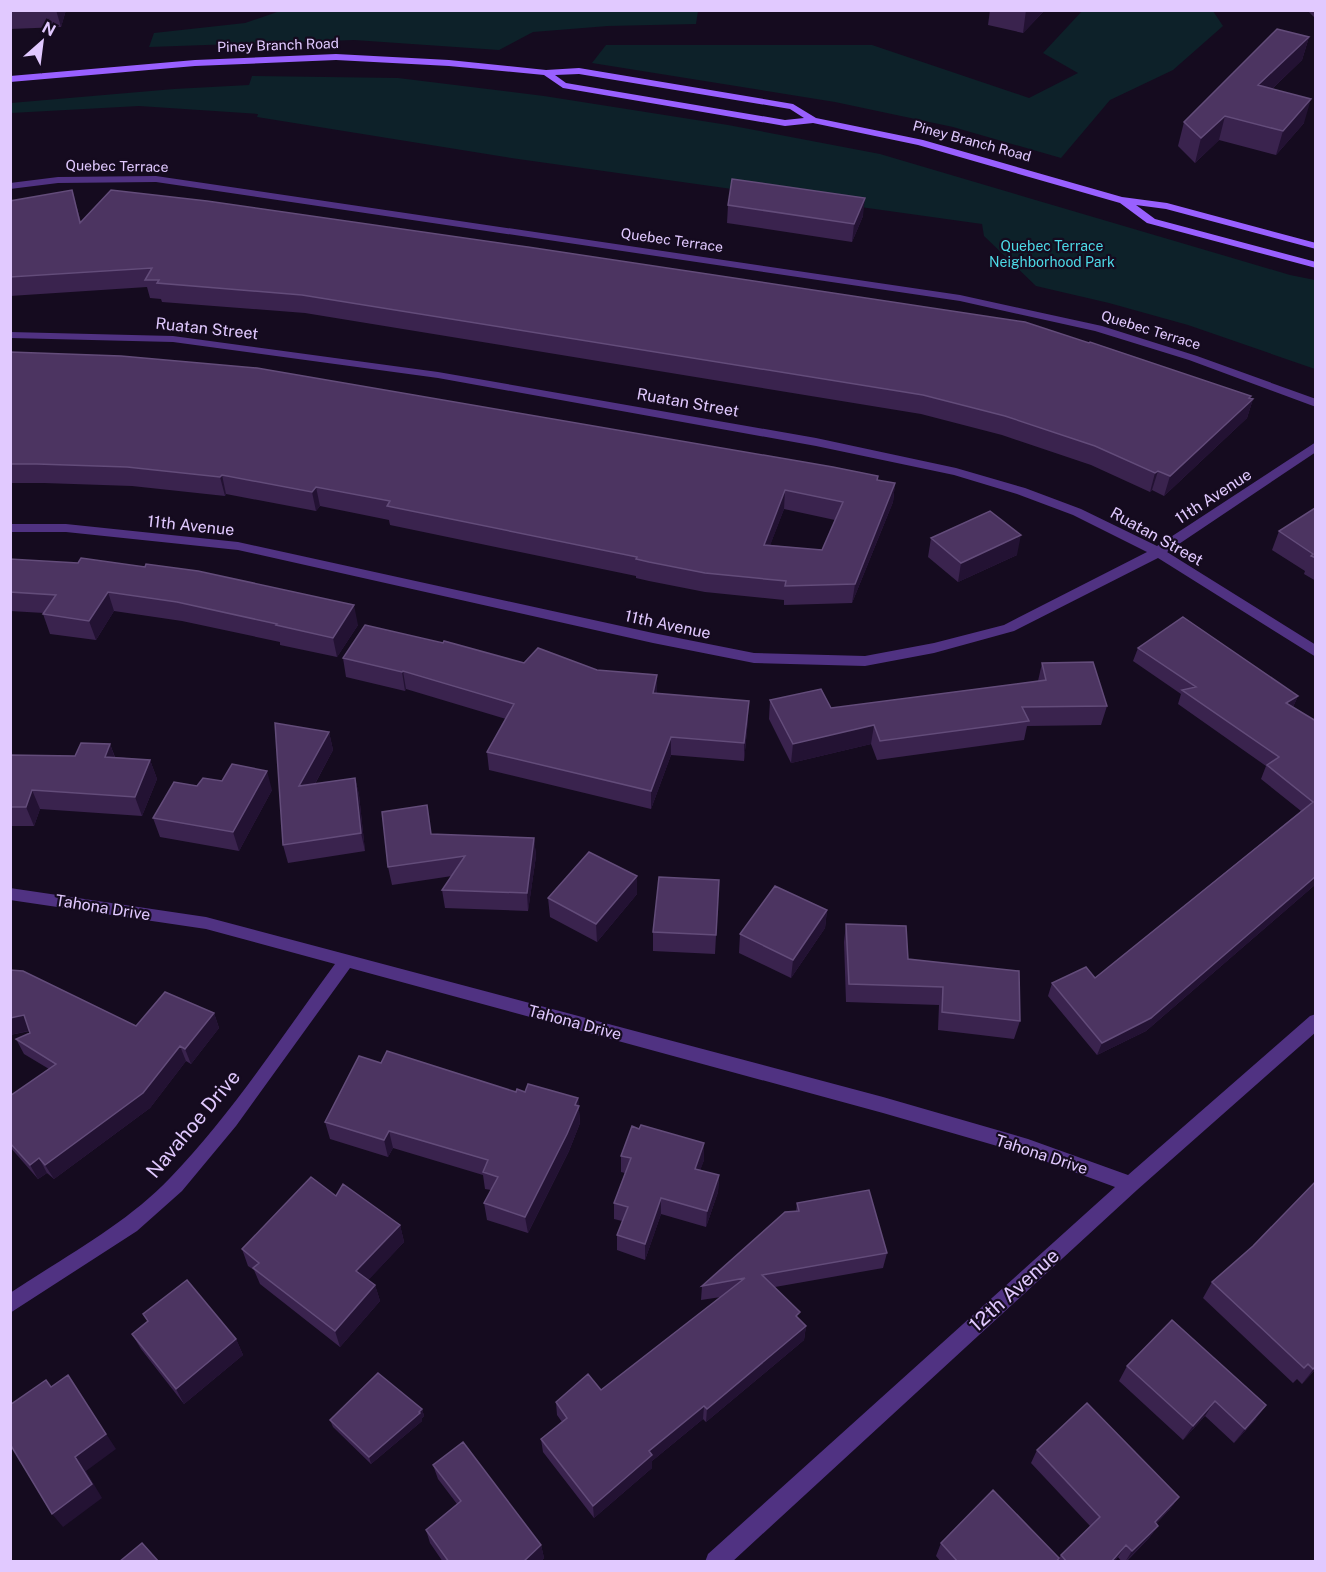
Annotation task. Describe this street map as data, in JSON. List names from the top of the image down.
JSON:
{
  "streets": {
    "main road": ["Piney Branch Road"],
    "street": [
      "Quebec Terrace",
      "Ruatan Street",
      "11th Avenue",
      "Tahona Drive",
      "Navahoe Drive",
      "12th Avenue"
    ]
  },
  "crossings": [
    ["Ruatan Street", "11th Avenue"],
    ["Tahona Drive", "Navahoe Drive"],
    ["Tahona Drive", "12th Avenue"]
  ],
  "parks": ["Quebec Terrace Neighborhood Park"],
  "north": "top right"
}
